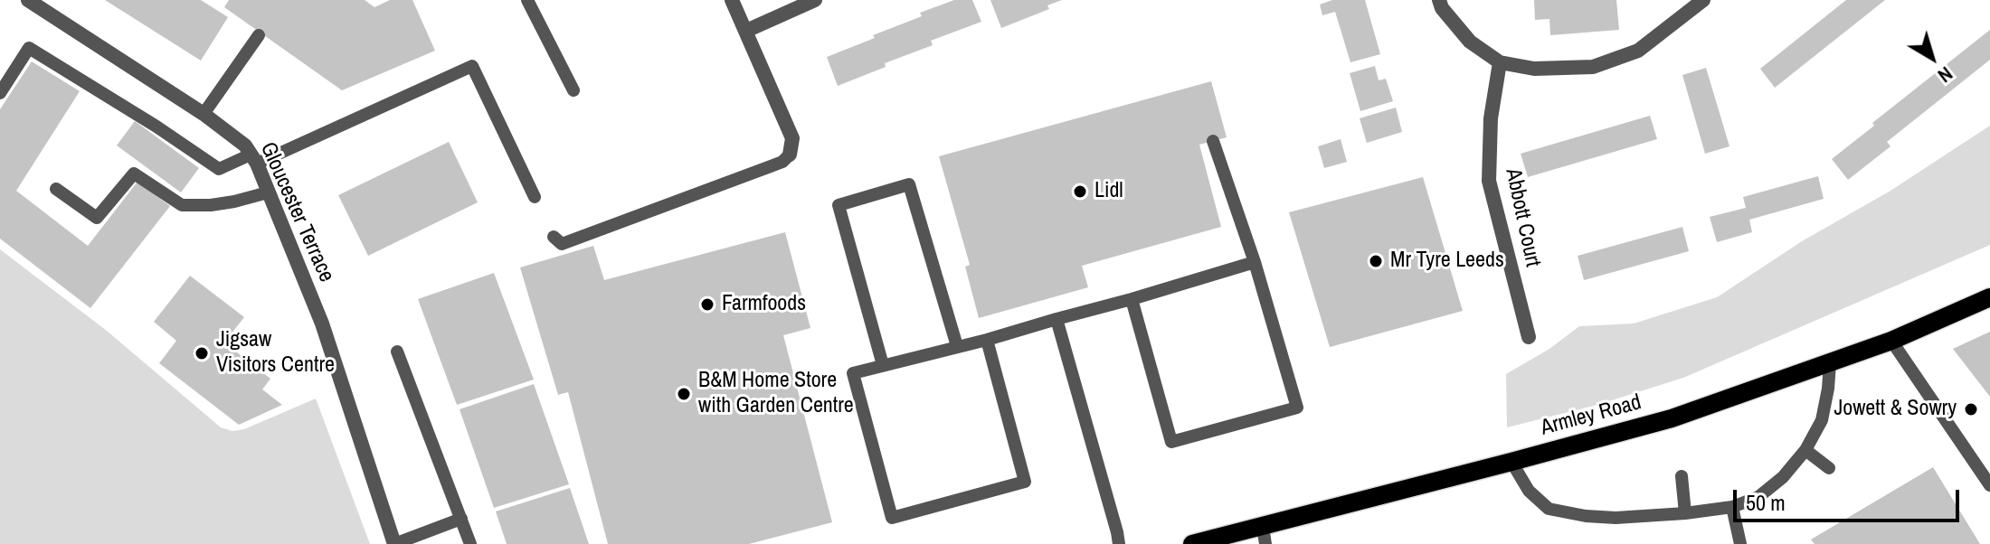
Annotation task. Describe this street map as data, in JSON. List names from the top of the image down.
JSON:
{
  "streets": {
    "main road": ["Armley Road"],
    "street": ["Gloucester Terrace", "Abbott Court"]
  },
  "places": [
    "Lidl",
    "Mr Tyre Leeds",
    "Farmfoods",
    "Jigsaw Visitors Centre",
    "B&M Home Store with Garden Centre",
    "Jowett & Sowry"
  ],
  "scale_bar": "50 m",
  "north": "bottom right"
}
